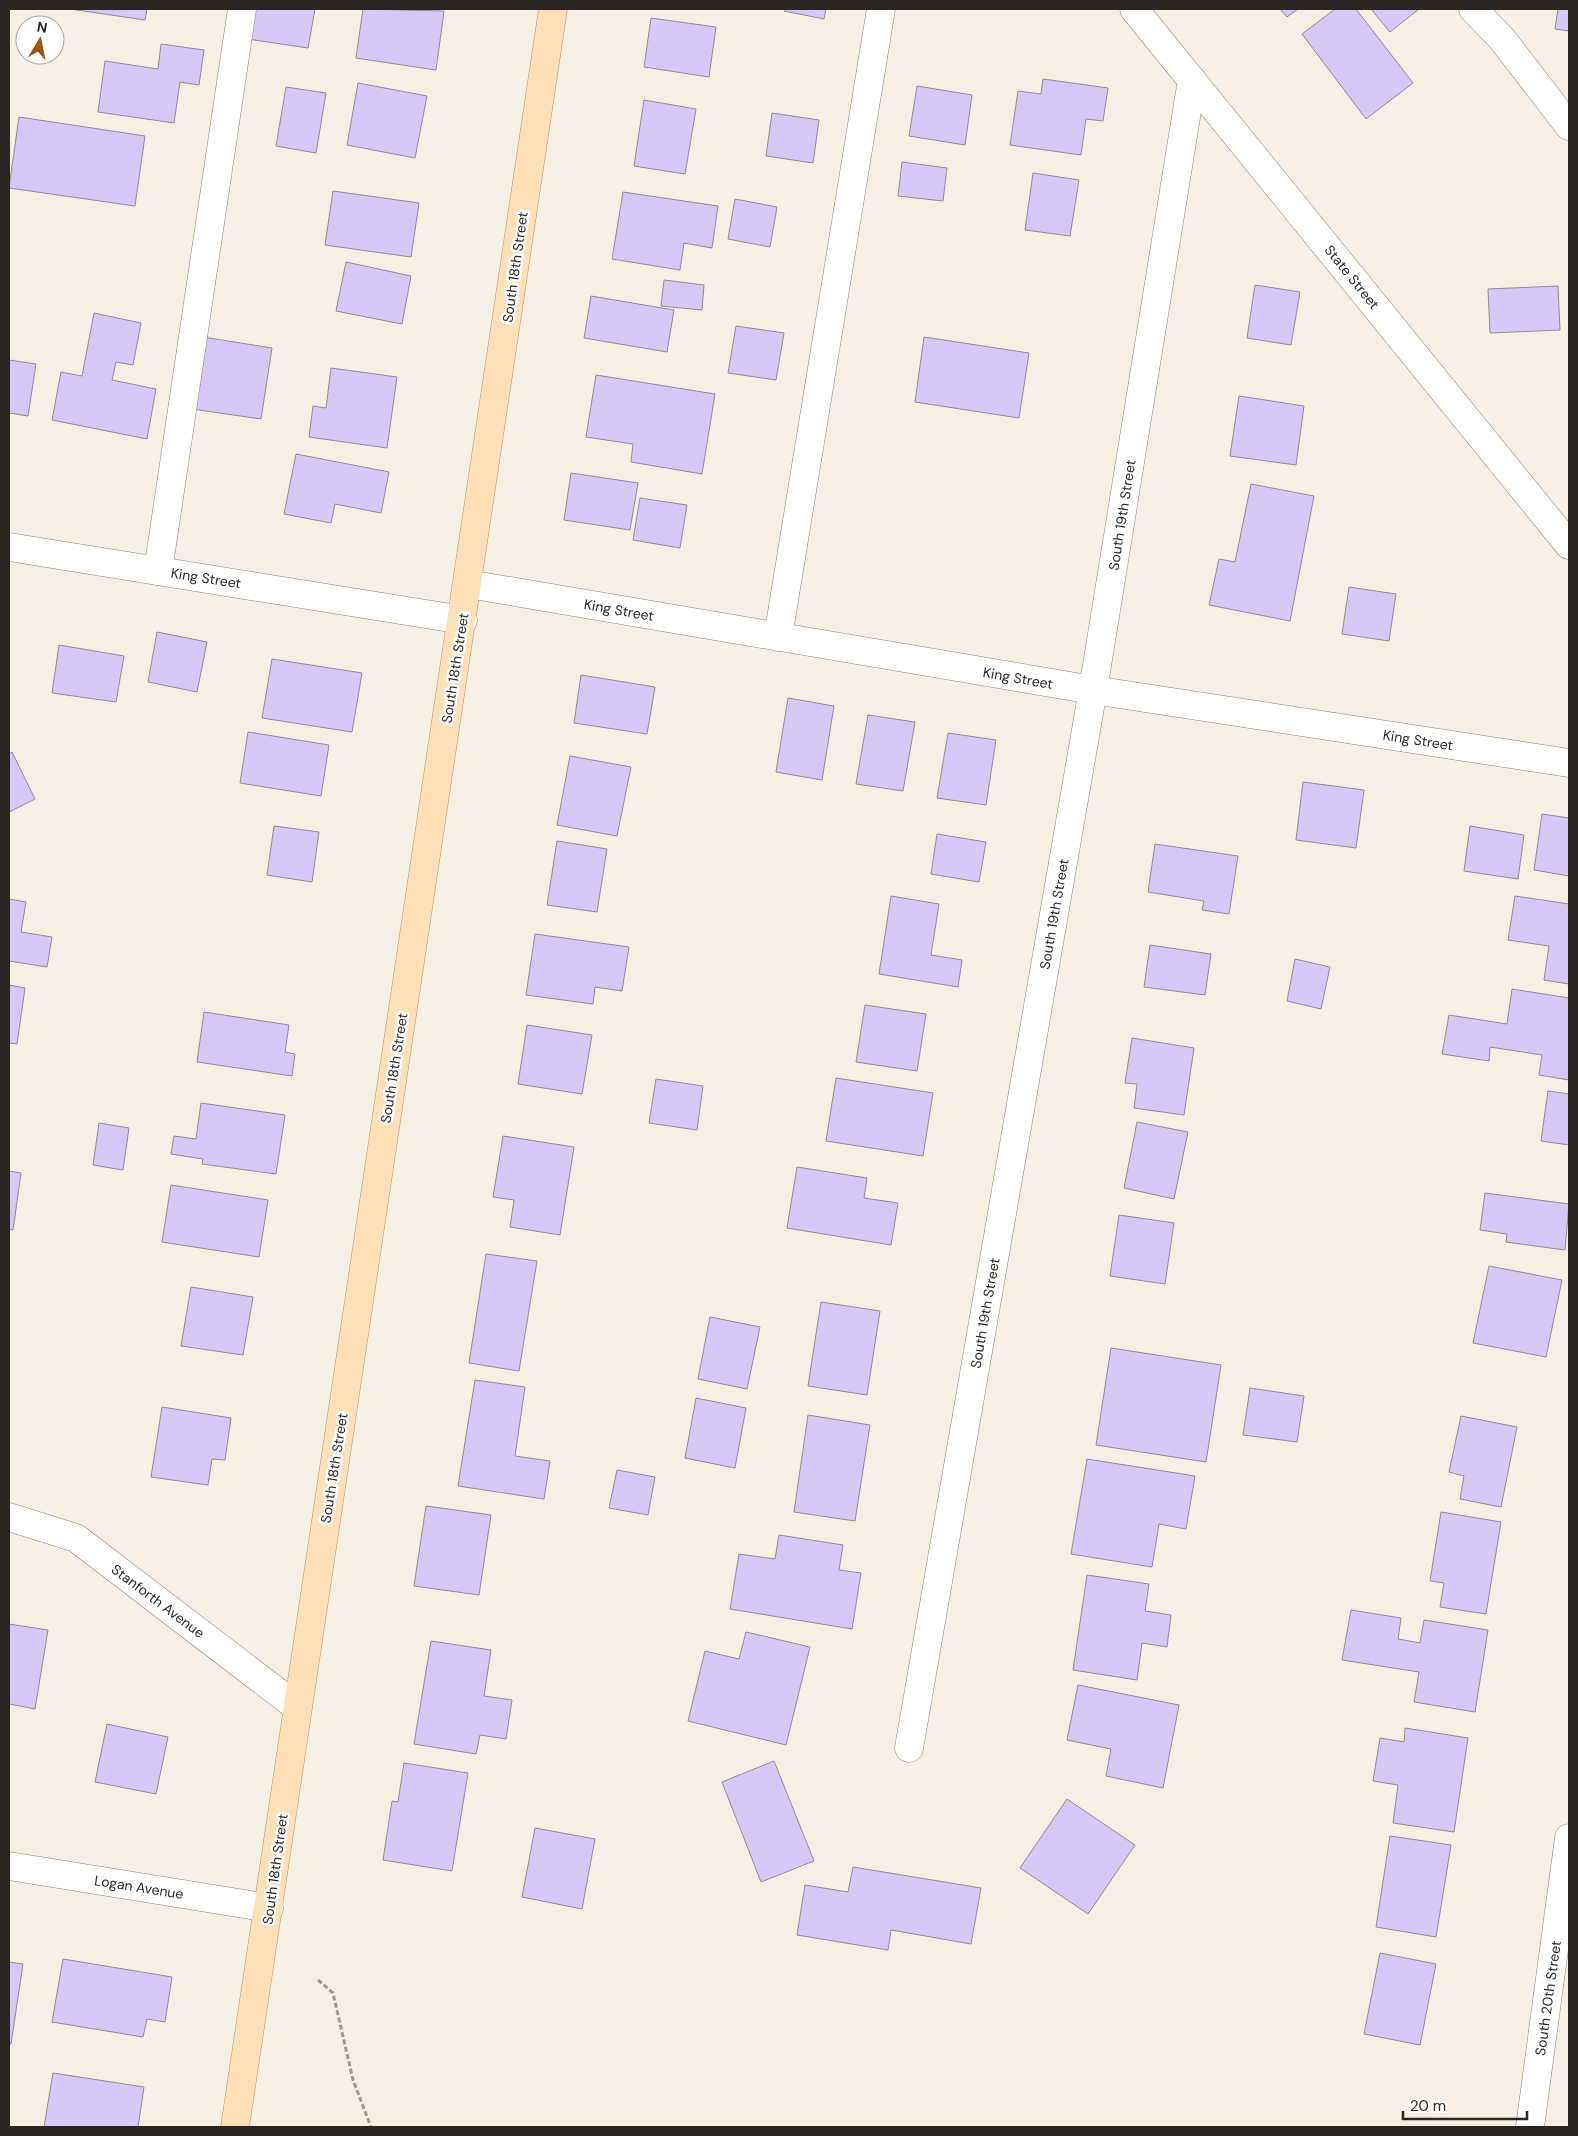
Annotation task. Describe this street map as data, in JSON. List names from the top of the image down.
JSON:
{
  "streets": {
    "main road": ["South 18th Street"],
    "street": [
      "State Street",
      "South 19th Street",
      "King Street",
      "Stanforth Avenue",
      "Logan Avenue",
      "South 20th Street"
    ]
  },
  "crossings": [
    ["South 18th Street", "King Street"],
    ["South 18th Street", "Stanforth Avenue"],
    ["South 18th Street", "Logan Avenue"],
    ["State Street", "South 19th Street"],
    ["South 19th Street", "King Street"]
  ],
  "scale_bar": "20 m",
  "north": "top"
}
